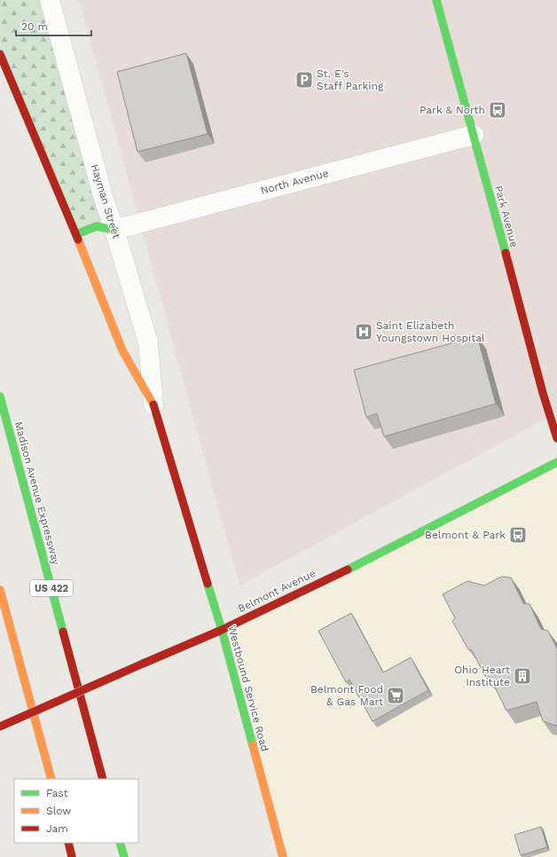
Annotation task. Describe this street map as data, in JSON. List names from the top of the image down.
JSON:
{
  "streets": {
    "main road": [
      "Park Avenue",
      "Madison Avenue Expressway",
      "US 422",
      "Belmont Avenue",
      "Westbound Service Road"
    ],
    "street": ["North Avenue", "Hayman Street"]
  },
  "crossings": [
    ["North Avenue", "Hayman Street"],
    ["North Avenue", "Park Avenue"],
    ["Hayman Street", "Westbound Service Road"],
    ["Belmont Avenue", "Westbound Service Road"]
  ],
  "places": {
    "parking": ["St. E's Staff Parking"],
    "bus stop": ["Park & North", "Belmont & Park"],
    "hospital": ["Saint Elizabeth Youngstown Hospital"],
    "building": ["Ohio Heart Institute"],
    "supermarket": ["Belmont Food & Gas Mart"]
  },
  "legend": ["Fast", "Slow", "Jam"],
  "scale_bar": "20 m"
}
